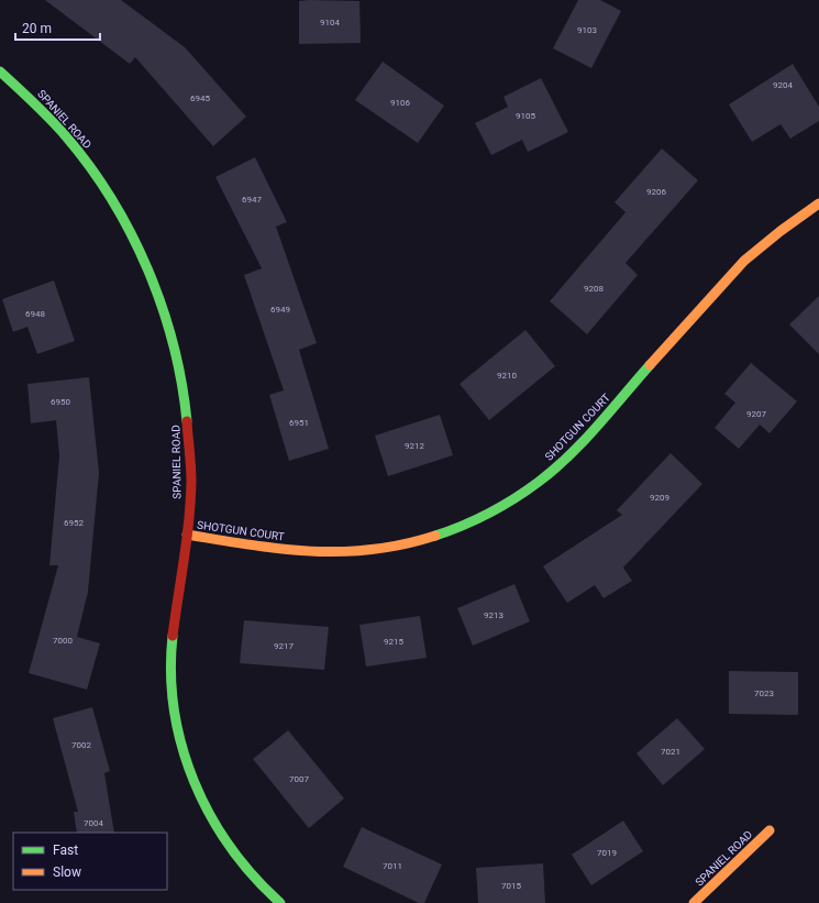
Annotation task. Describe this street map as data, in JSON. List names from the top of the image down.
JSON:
{
  "streets": {
    "street": ["SPANIEL ROAD", "SHOTGUN COURT"]
  },
  "crossings": [
    ["SPANIEL ROAD", "SHOTGUN COURT"]
  ],
  "house_numbers": [
    "9104",
    "9103",
    "9204",
    "6945",
    "9106",
    "9105",
    "9206",
    "6947",
    "9208",
    "6949",
    "6948",
    "9210",
    "6950",
    "9207",
    "6951",
    "9212",
    "9209",
    "6952",
    "9213",
    "7000",
    "9215",
    "9217",
    "7023",
    "7002",
    "7021",
    "7007",
    "7004",
    "7019",
    "7011",
    "7015"
  ],
  "legend": ["Fast", "Slow"],
  "scale_bar": "20 m"
}
